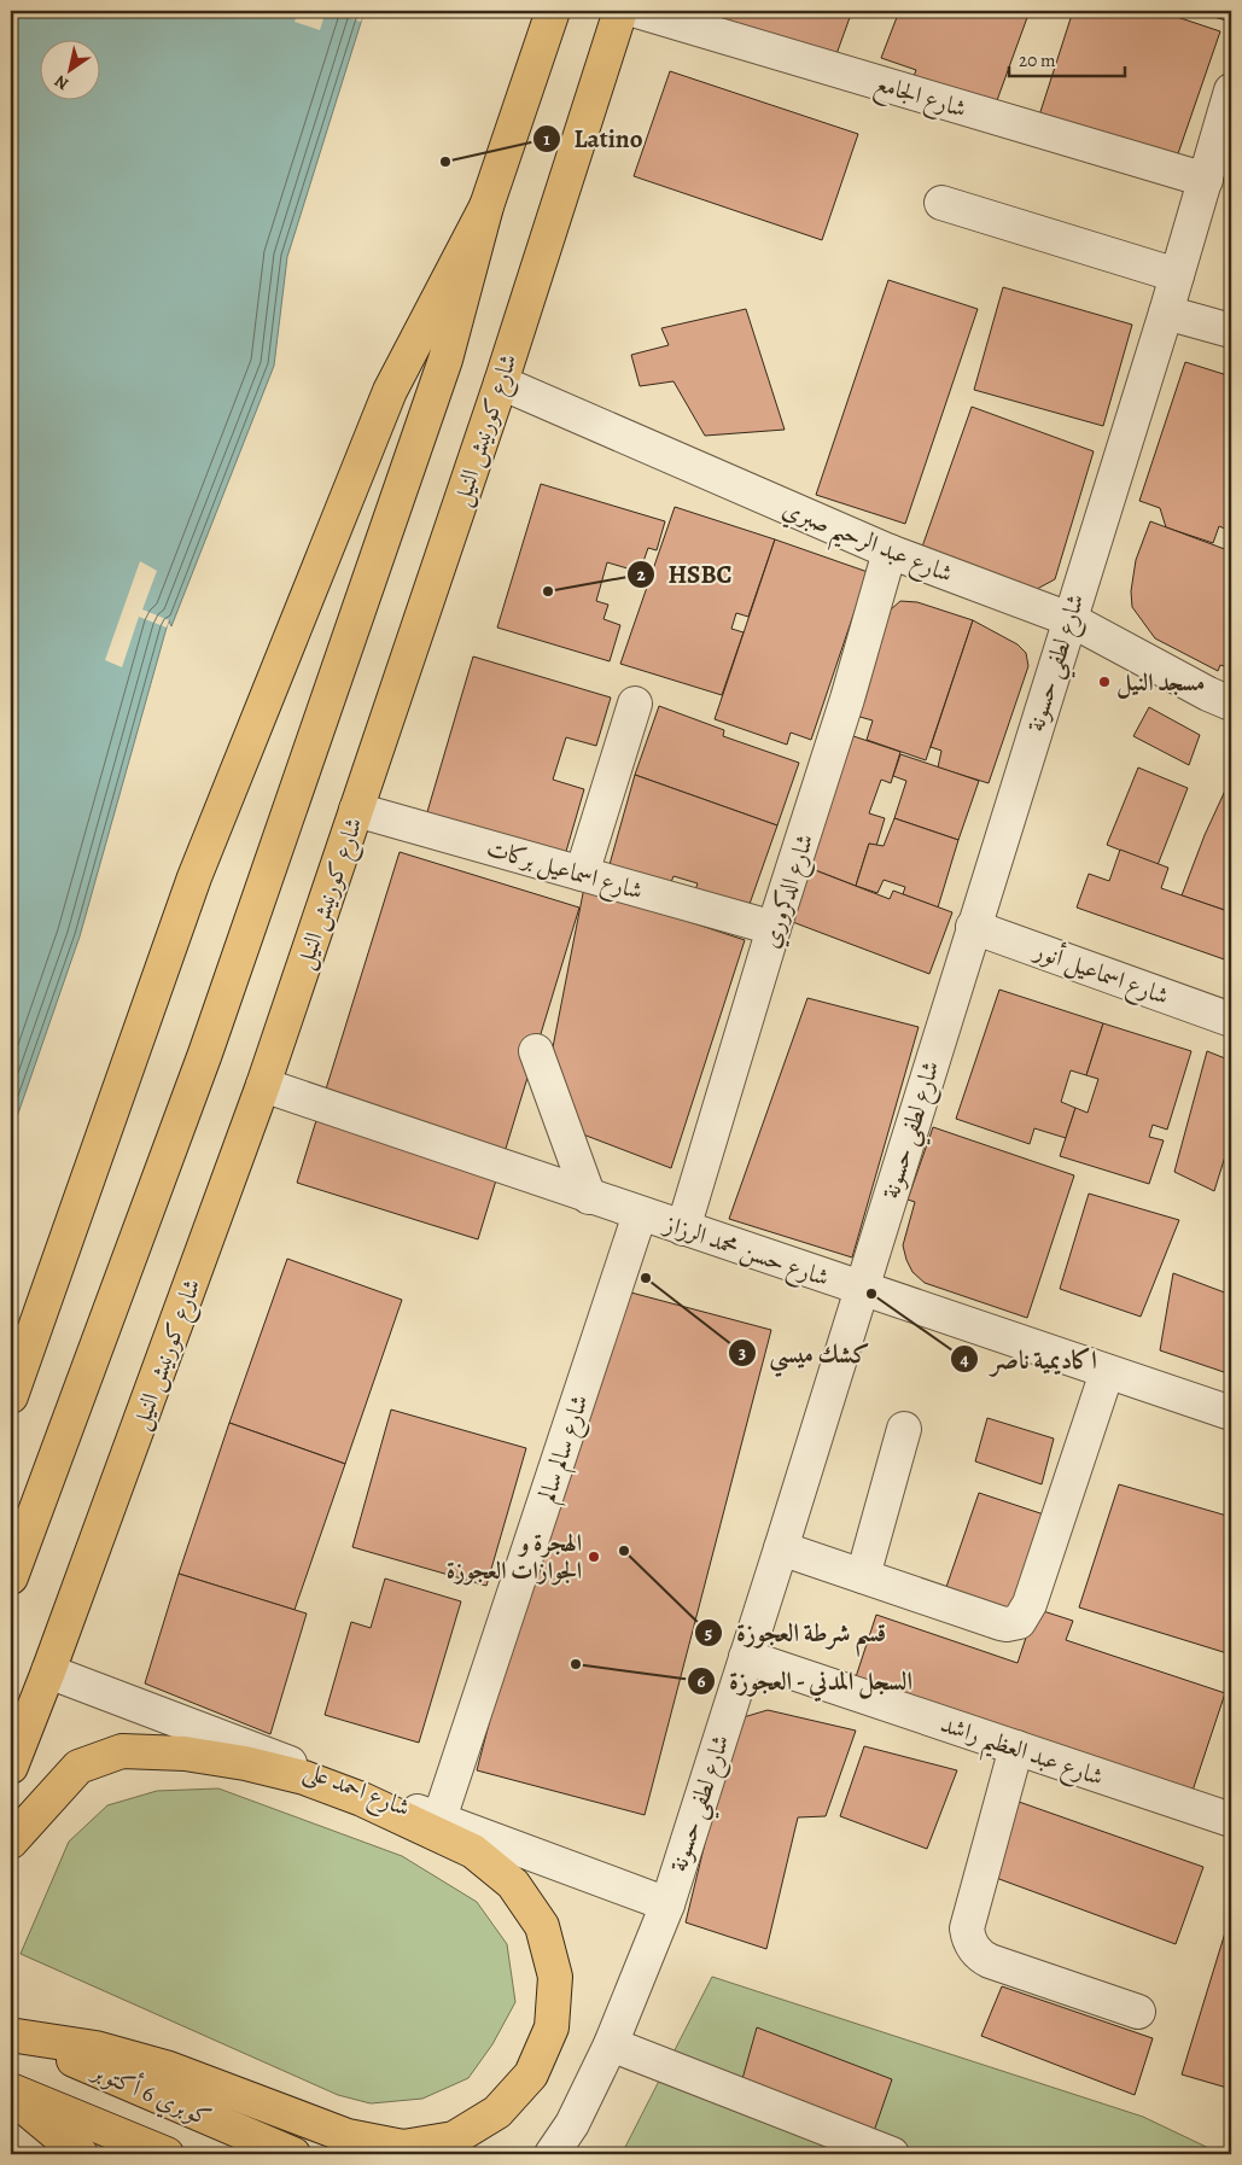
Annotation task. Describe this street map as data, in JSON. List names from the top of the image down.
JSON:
{
  "streets": {
    "main road": ["شارع كورنيش النيل", "كوبري 6 أكتوبر"],
    "street": [
      "شارع الجامع",
      "شارع عبد الرحيم صبري",
      "شارع لطفي حسونة",
      "شارع اسماعيل بركات",
      "شارع الدكروري",
      "شارع اسماعيل أنور",
      "شارع حسن محمد الرزاز",
      "شارع سالم سالم",
      "شارع عبد العظيم راشد",
      "شارع احمد على"
    ]
  },
  "crossings": [
    ["شارع الجامع", "شارع لطفي حسونة"],
    ["شارع كورنيش النيل", "شارع عبد الرحيم صبري"],
    ["شارع كورنيش النيل", "شارع اسماعيل بركات"],
    ["شارع كورنيش النيل", "شارع حسن محمد الرزاز"],
    ["شارع كورنيش النيل", "شارع احمد على"],
    ["شارع عبد الرحيم صبري", "شارع لطفي حسونة"],
    ["شارع عبد الرحيم صبري", "شارع الدكروري"],
    ["شارع لطفي حسونة", "شارع اسماعيل أنور"],
    ["شارع لطفي حسونة", "شارع حسن محمد الرزاز"],
    ["شارع لطفي حسونة", "شارع عبد العظيم راشد"],
    ["شارع لطفي حسونة", "شارع احمد على"],
    ["شارع اسماعيل بركات", "شارع الدكروري"],
    ["شارع الدكروري", "شارع حسن محمد الرزاز"],
    ["شارع حسن محمد الرزاز", "شارع سالم سالم"],
    ["شارع سالم سالم", "شارع احمد على"]
  ],
  "places": [
    "Latino",
    "HSBC",
    "مسجد النيل",
    "كشك ميسي",
    "اكاديمية ناصر",
    "قسم شرطة العجوزة",
    "الهجرة و الجوازات العجوزة",
    "السجل المدني - العجوزة"
  ],
  "scale_bar": "20 m",
  "north": "bottom left"
}
